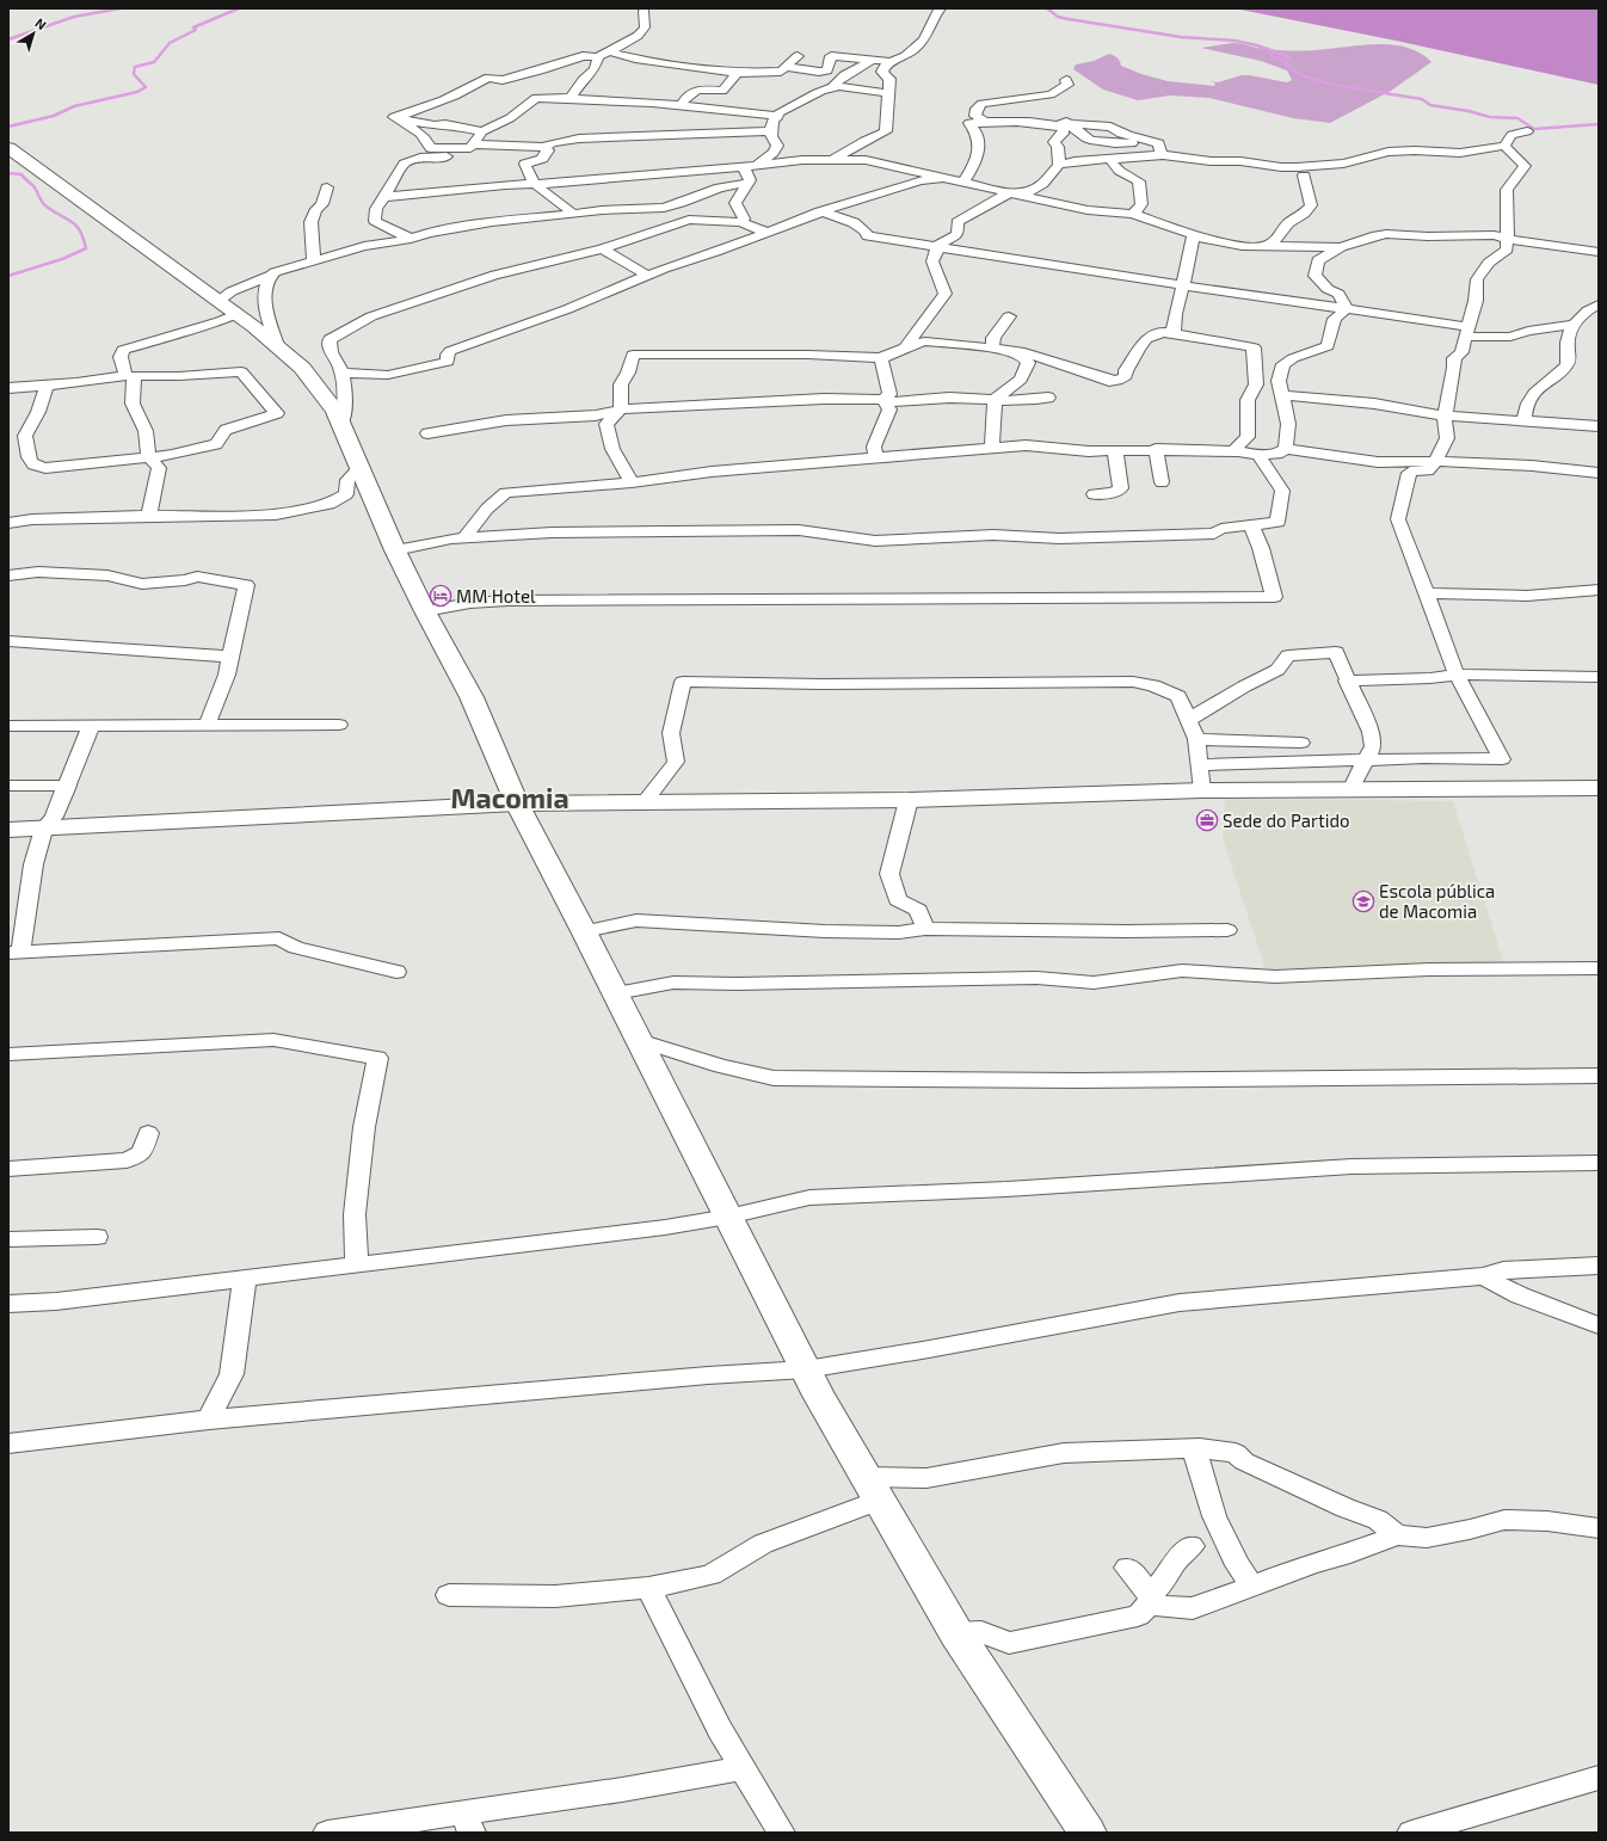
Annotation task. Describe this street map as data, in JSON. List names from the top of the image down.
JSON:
{
  "districts": ["Macomia"],
  "places": {
    "hotel": ["MM Hotel"],
    "office": ["Sede do Partido"],
    "school or university": ["Escola pública de Macomia"]
  },
  "north": "top right"
}
